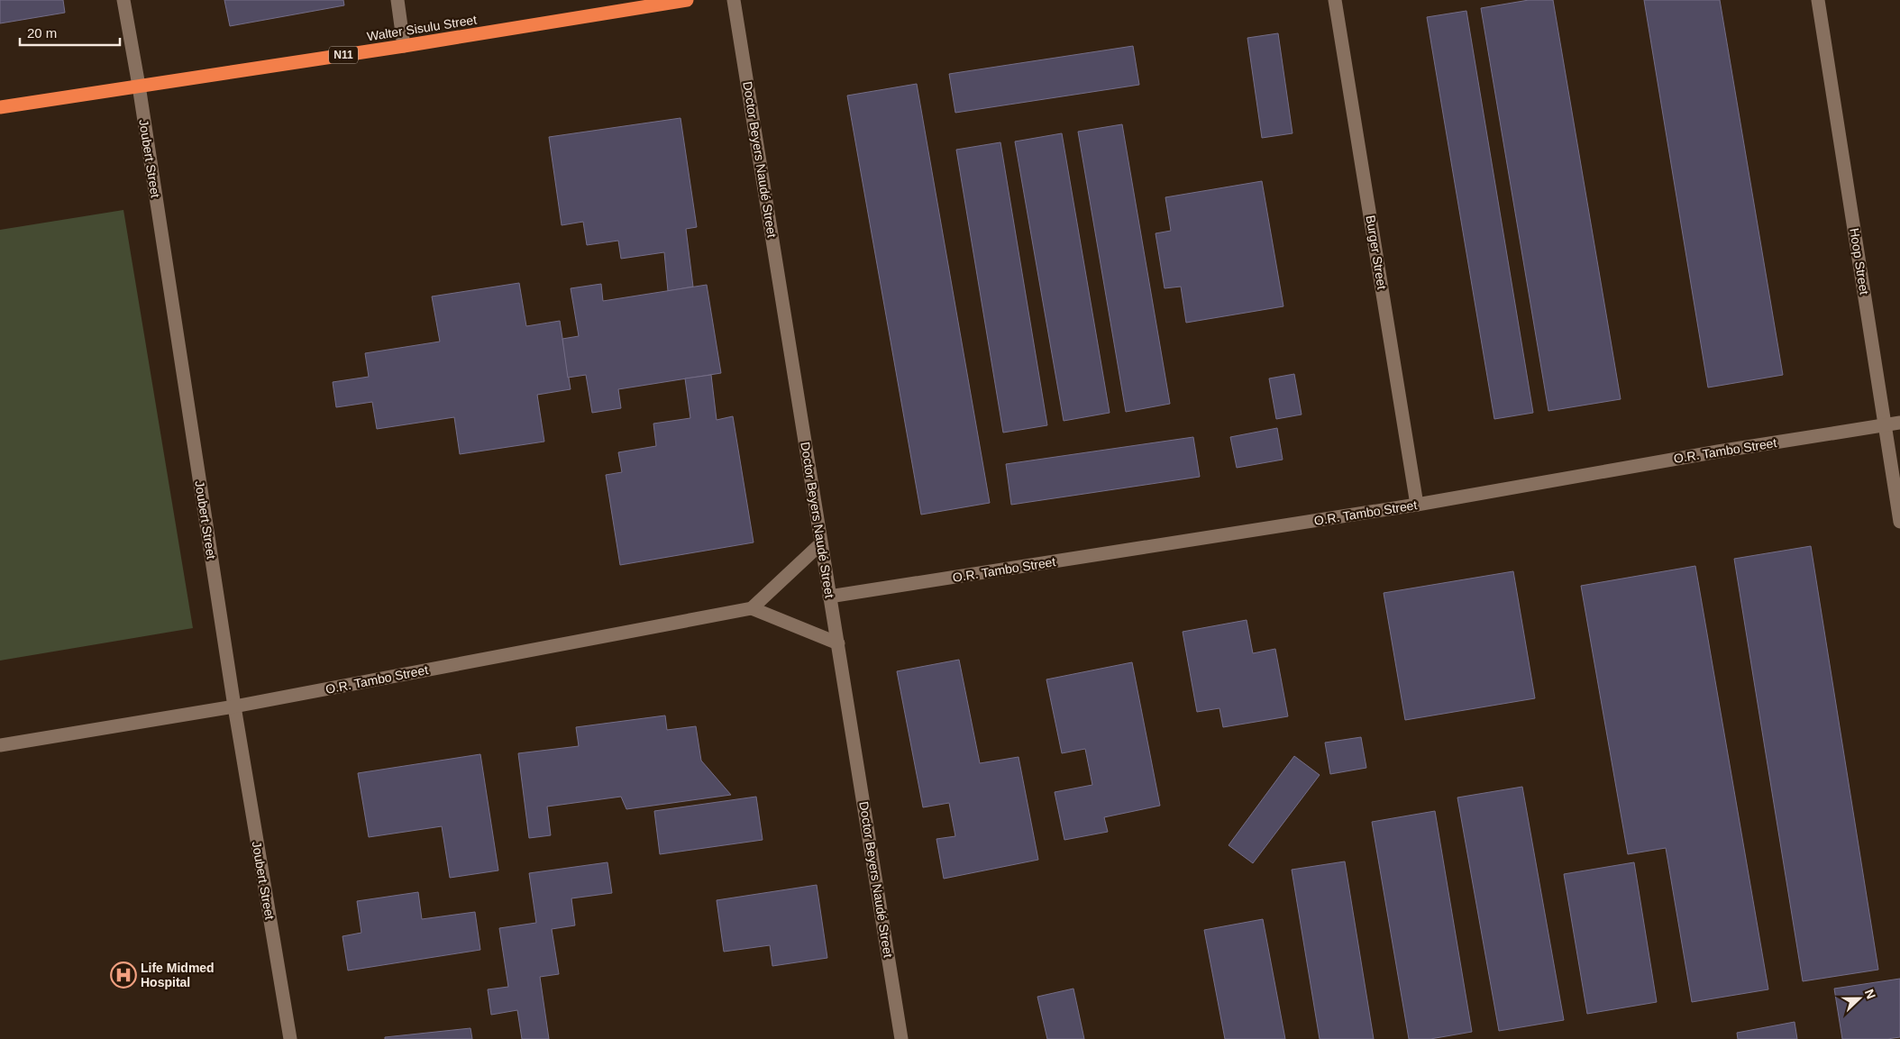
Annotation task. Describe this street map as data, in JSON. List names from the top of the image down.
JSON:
{
  "streets": {
    "highway": ["Walter Sisulu Street", "N11"],
    "street": [
      "Joubert Street",
      "Doctor Beyers Naudé Street",
      "Burger Street",
      "Hoop Street",
      "O.R. Tambo Street"
    ]
  },
  "crossings": [
    ["Walter Sisulu Street", "Joubert Street"],
    ["Joubert Street", "O.R. Tambo Street"],
    ["Doctor Beyers Naudé Street", "O.R. Tambo Street"],
    ["Burger Street", "O.R. Tambo Street"],
    ["Hoop Street", "O.R. Tambo Street"]
  ],
  "places": {
    "hospital": ["Life Midmed Hospital"]
  },
  "scale_bar": "20 m",
  "north": "right"
}
